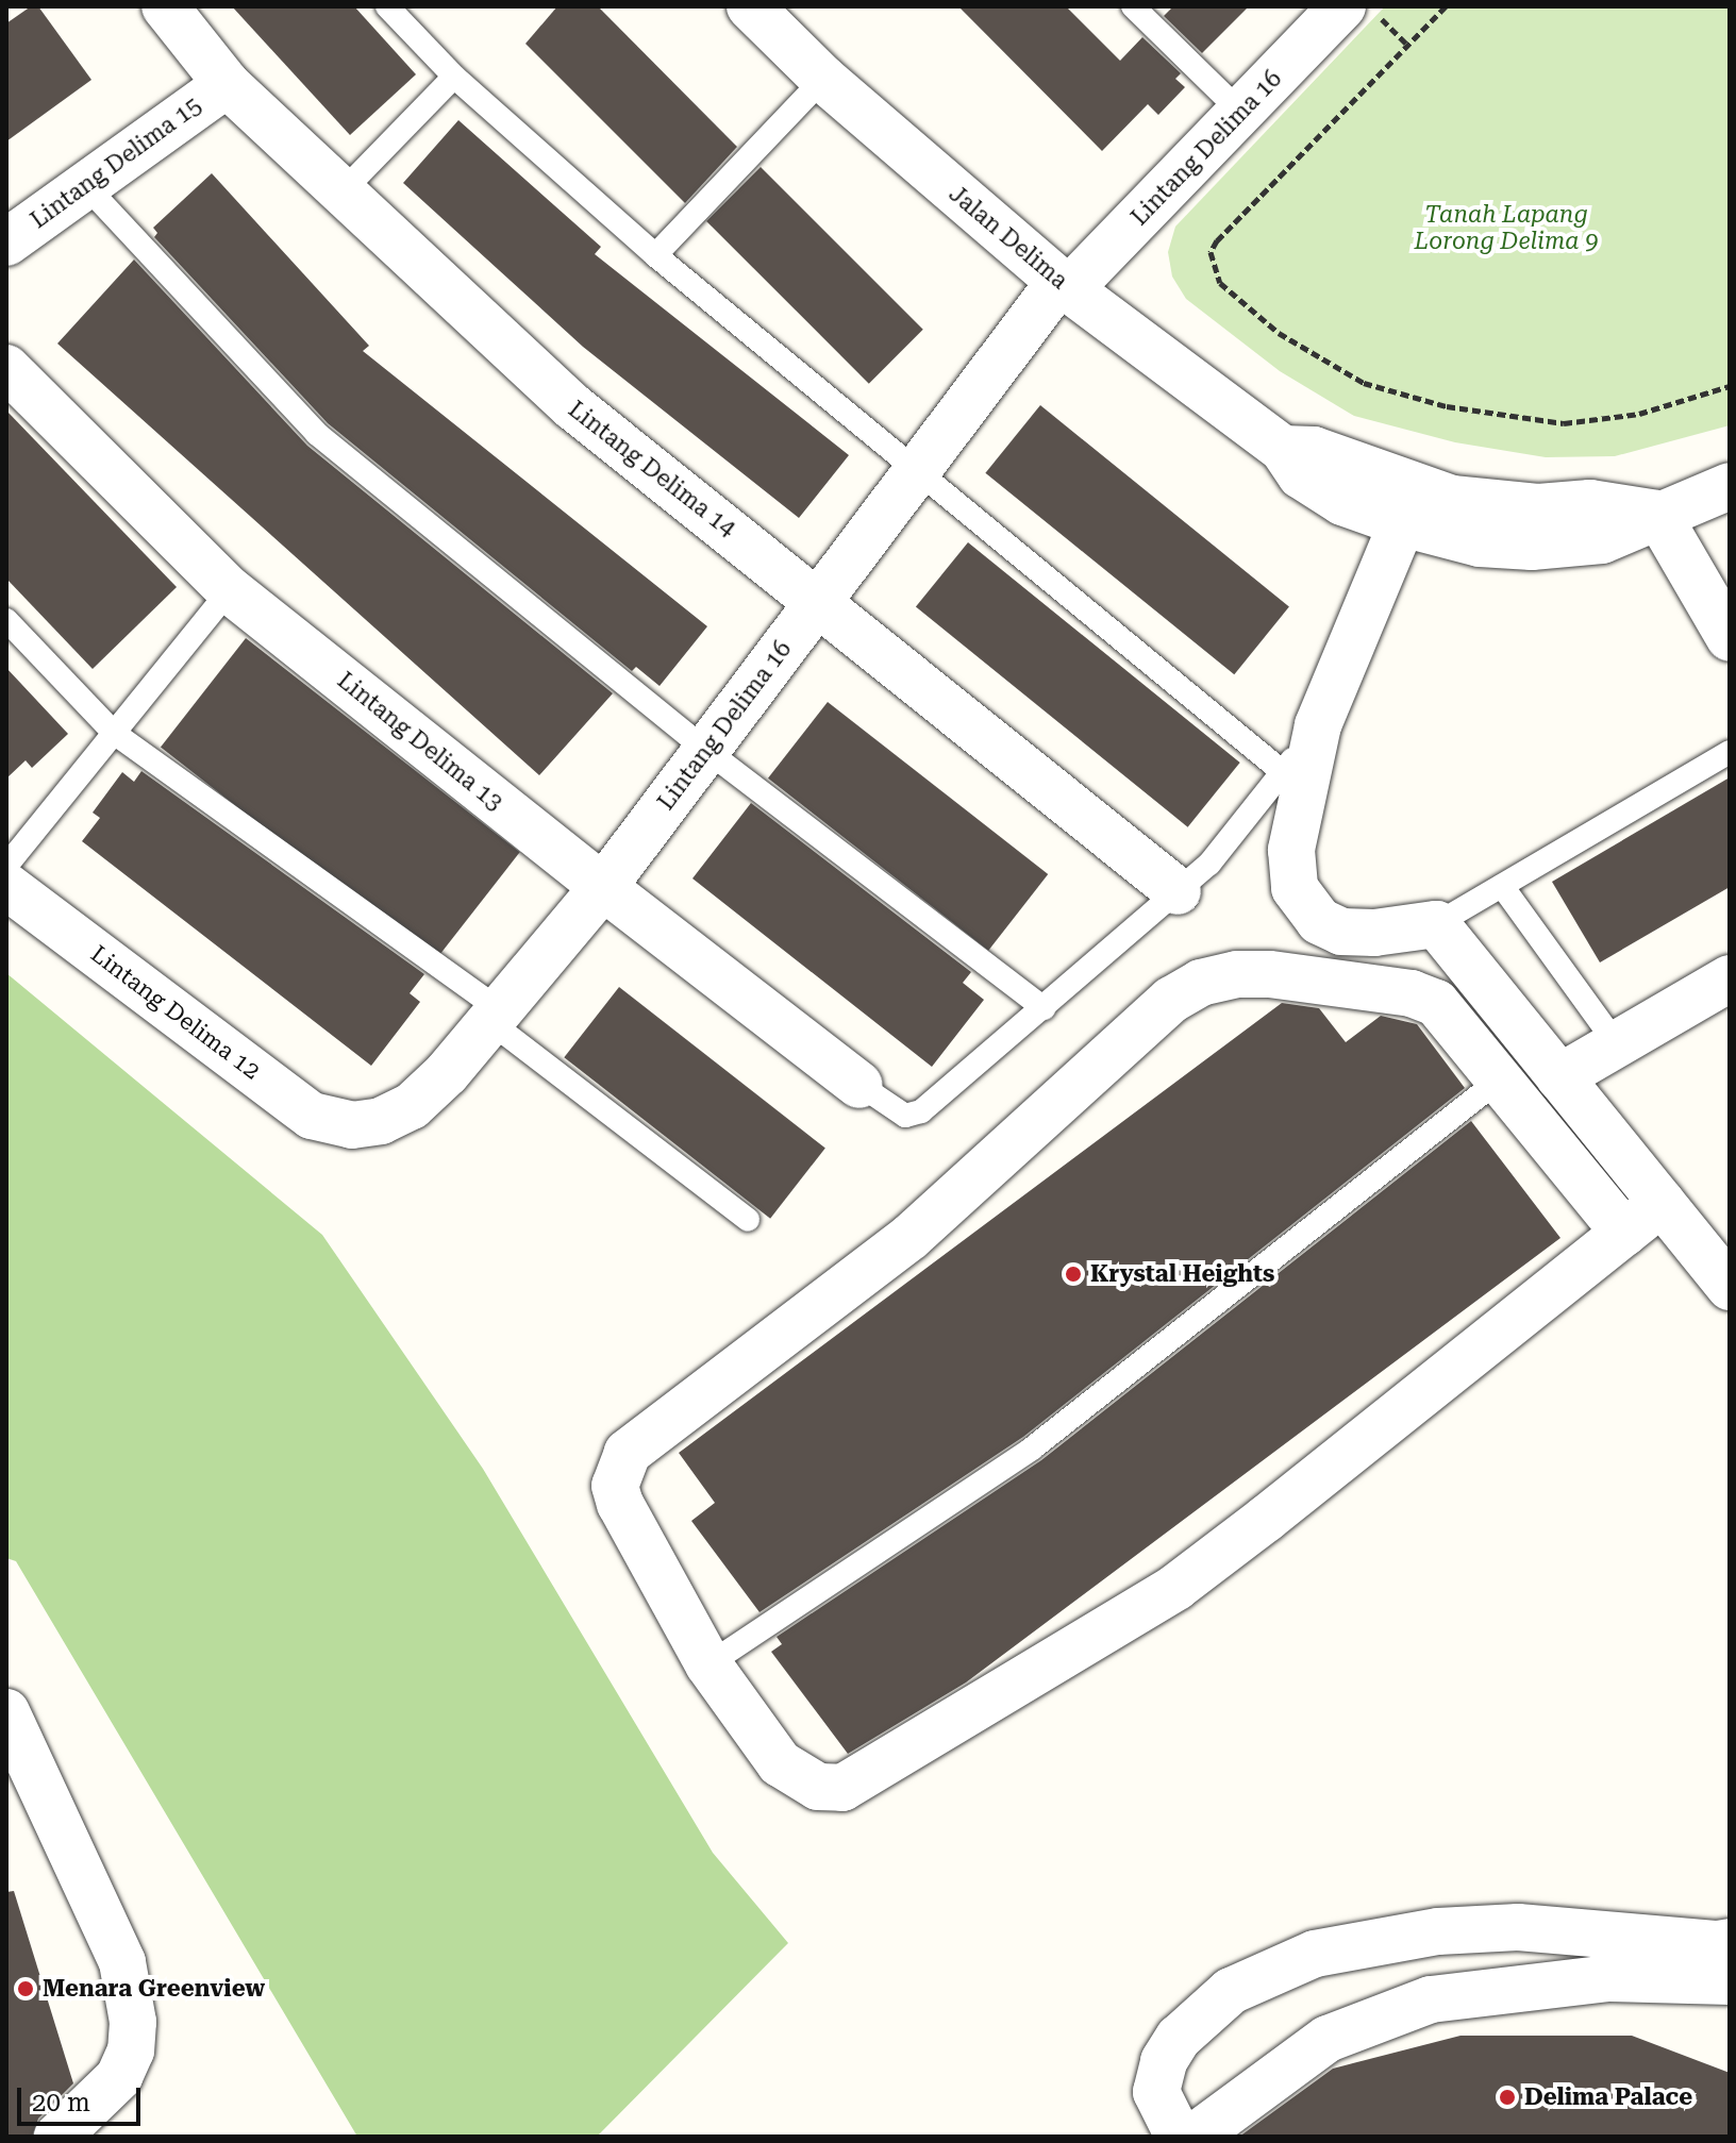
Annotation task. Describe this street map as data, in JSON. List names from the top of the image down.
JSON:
{
  "streets": {
    "street": [
      "Lintang Delima 16",
      "Lintang Delima 15",
      "Jalan Delima",
      "Lintang Delima 14",
      "Lintang Delima 13",
      "Lintang Delima 12"
    ]
  },
  "crossings": [
    ["Lintang Delima 16", "Jalan Delima"],
    ["Lintang Delima 16", "Lintang Delima 14"],
    ["Lintang Delima 16", "Lintang Delima 13"],
    ["Lintang Delima 16", "Lintang Delima 12"],
    ["Lintang Delima 15", "Lintang Delima 14"]
  ],
  "parks": ["Tanah Lapang Lorong Delima 9"],
  "places": ["Krystal Heights", "Menara Greenview", "Delima Palace"],
  "scale_bar": "20 m"
}
